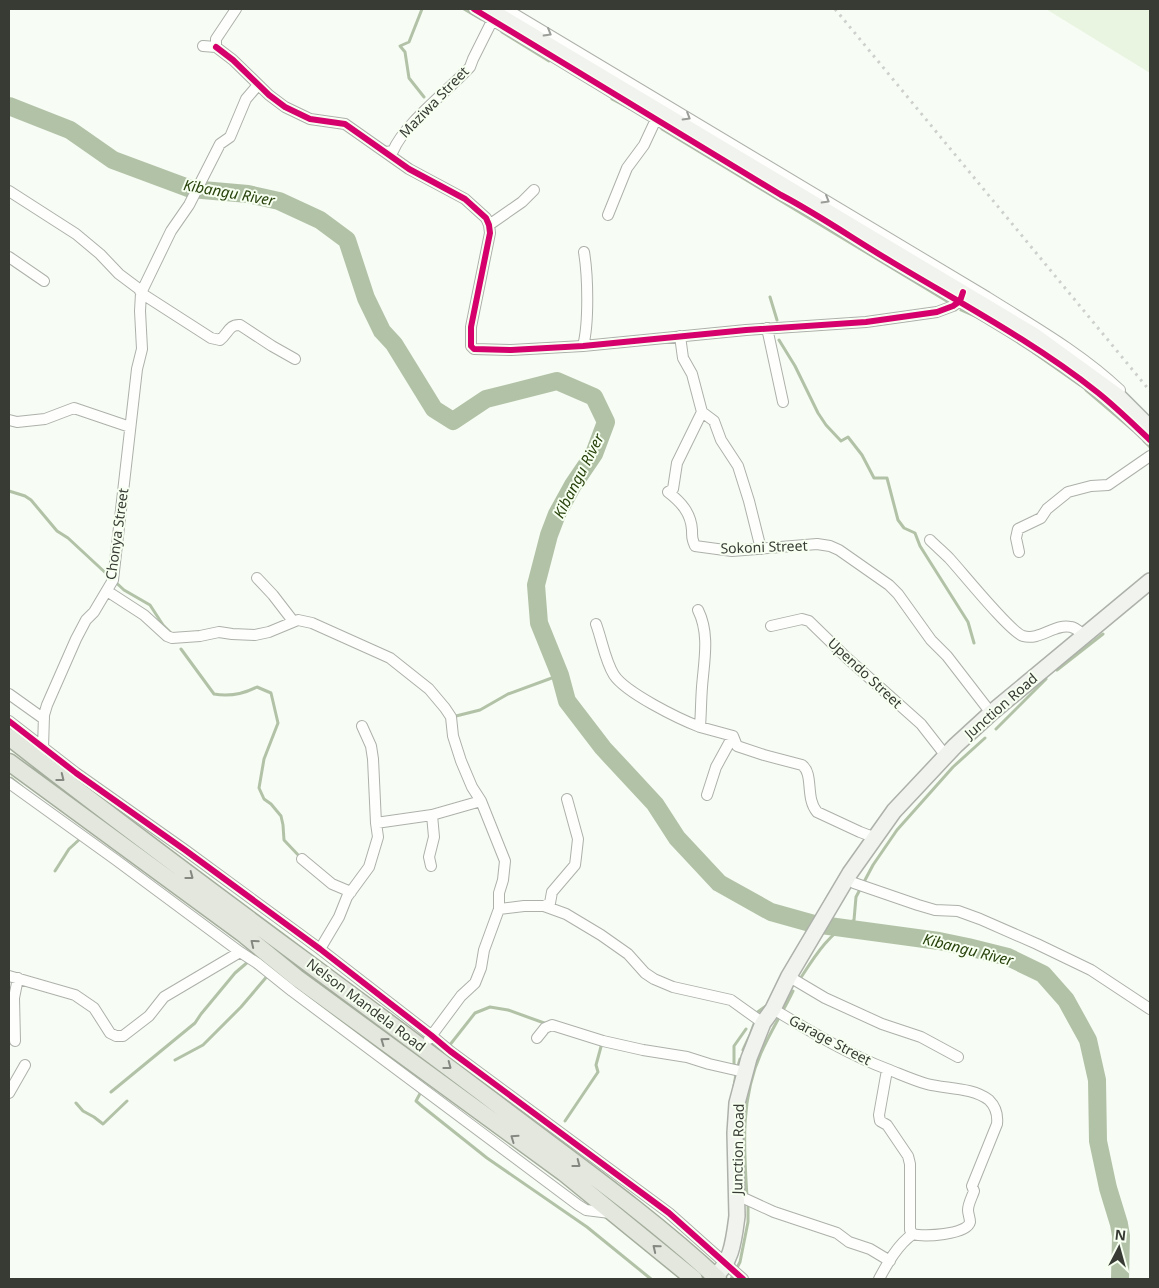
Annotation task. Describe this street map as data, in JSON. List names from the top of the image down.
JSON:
{
  "streets": {
    "main road": ["Junction Road", "Nelson Mandela Road"],
    "street": [
      "Maziwa Street",
      "Chonya Street",
      "Sokoni Street",
      "Upendo Street",
      "Garage Street"
    ]
  },
  "crossings": [
    ["Chonya Street", "Nelson Mandela Road"],
    ["Sokoni Street", "Junction Road"],
    ["Upendo Street", "Junction Road"],
    ["Junction Road", "Nelson Mandela Road"],
    ["Junction Road", "Garage Street"]
  ],
  "water": ["Kibangu River"],
  "north": "top"
}
